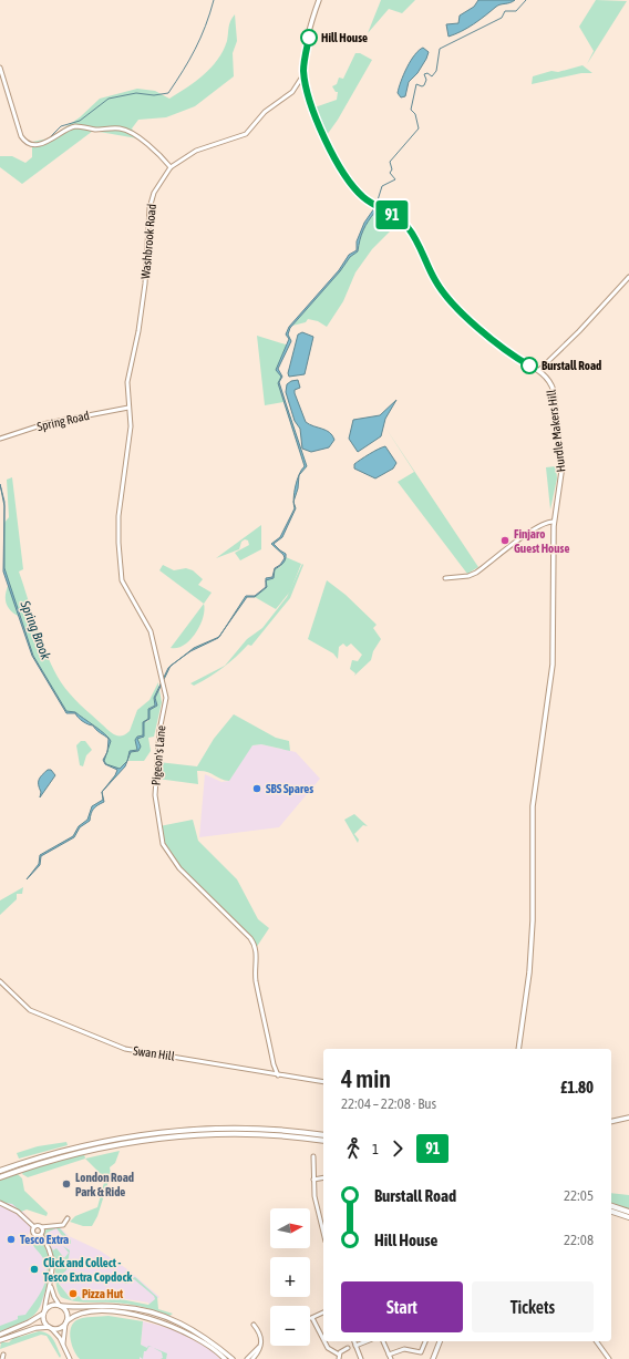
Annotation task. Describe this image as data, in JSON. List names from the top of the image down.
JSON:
{
  "streets": {
    "main road": ["Hurdle Makers Hill"],
    "street": [
      "Washbrook Road",
      "Spring Road",
      "Pigeon's Lane",
      "Swan Hill"
    ]
  },
  "crossings": [
    ["Washbrook Road", "Spring Road"],
    ["Washbrook Road", "Pigeon's Lane"],
    ["Spring Road", "Pigeon's Lane"],
    ["Pigeon's Lane", "Swan Hill"]
  ],
  "water": ["Spring Brook"],
  "places": [
    "Hill House",
    "Burstall Road",
    "Finjaro Guest House",
    "SBS Spares",
    "London Road Park & Ride",
    "Tesco Extra",
    "Click and Collect - Tesco Extra Copdock",
    "Pizza Hut"
  ],
  "lines": ["bus line 91"],
  "north": "right",
  "page": {
    "on_map": "91",
    "heading": ["4 min", "22:04 – 22:08 · Bus", "£1.80"],
    "legs": ["1", "91"],
    "list": [
      {
        "name": "Burstall Road",
        "value": "22:05"
      },
      {
        "name": "Hill House",
        "value": "22:08"
      }
    ],
    "map_buttons": ["+", "−"],
    "buttons": ["Start", "Tickets"]
  }
}
